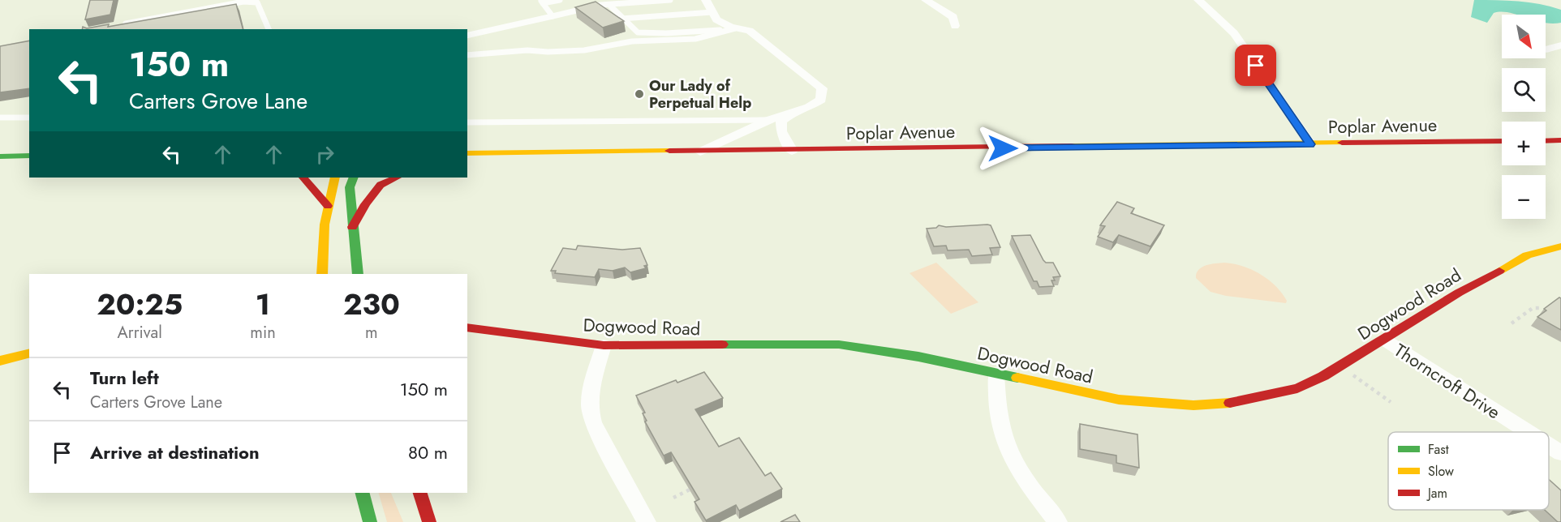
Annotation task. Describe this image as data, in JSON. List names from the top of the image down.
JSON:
{
  "streets": {
    "street": ["Poplar Avenue", "Dogwood Road", "Thorncroft Drive"]
  },
  "crossings": [
    ["Dogwood Road", "Thorncroft Drive"]
  ],
  "places": ["Our Lady of Perpetual Help"],
  "legend": ["Fast", "Slow", "Jam"],
  "north": "bottom right",
  "page": {
    "map_buttons": ["+", "−"],
    "turn": ["150 m", "Carters Grove Lane"],
    "eta": [
      "20:25",
      "Arrival",
      "1",
      "min",
      "230",
      "m"
    ],
    "list": [
      {
        "name": "Turn left",
        "note": "Carters Grove Lane",
        "value": "150 m"
      },
      {
        "name": "Arrive at destination",
        "value": "80 m"
      }
    ]
  }
}
